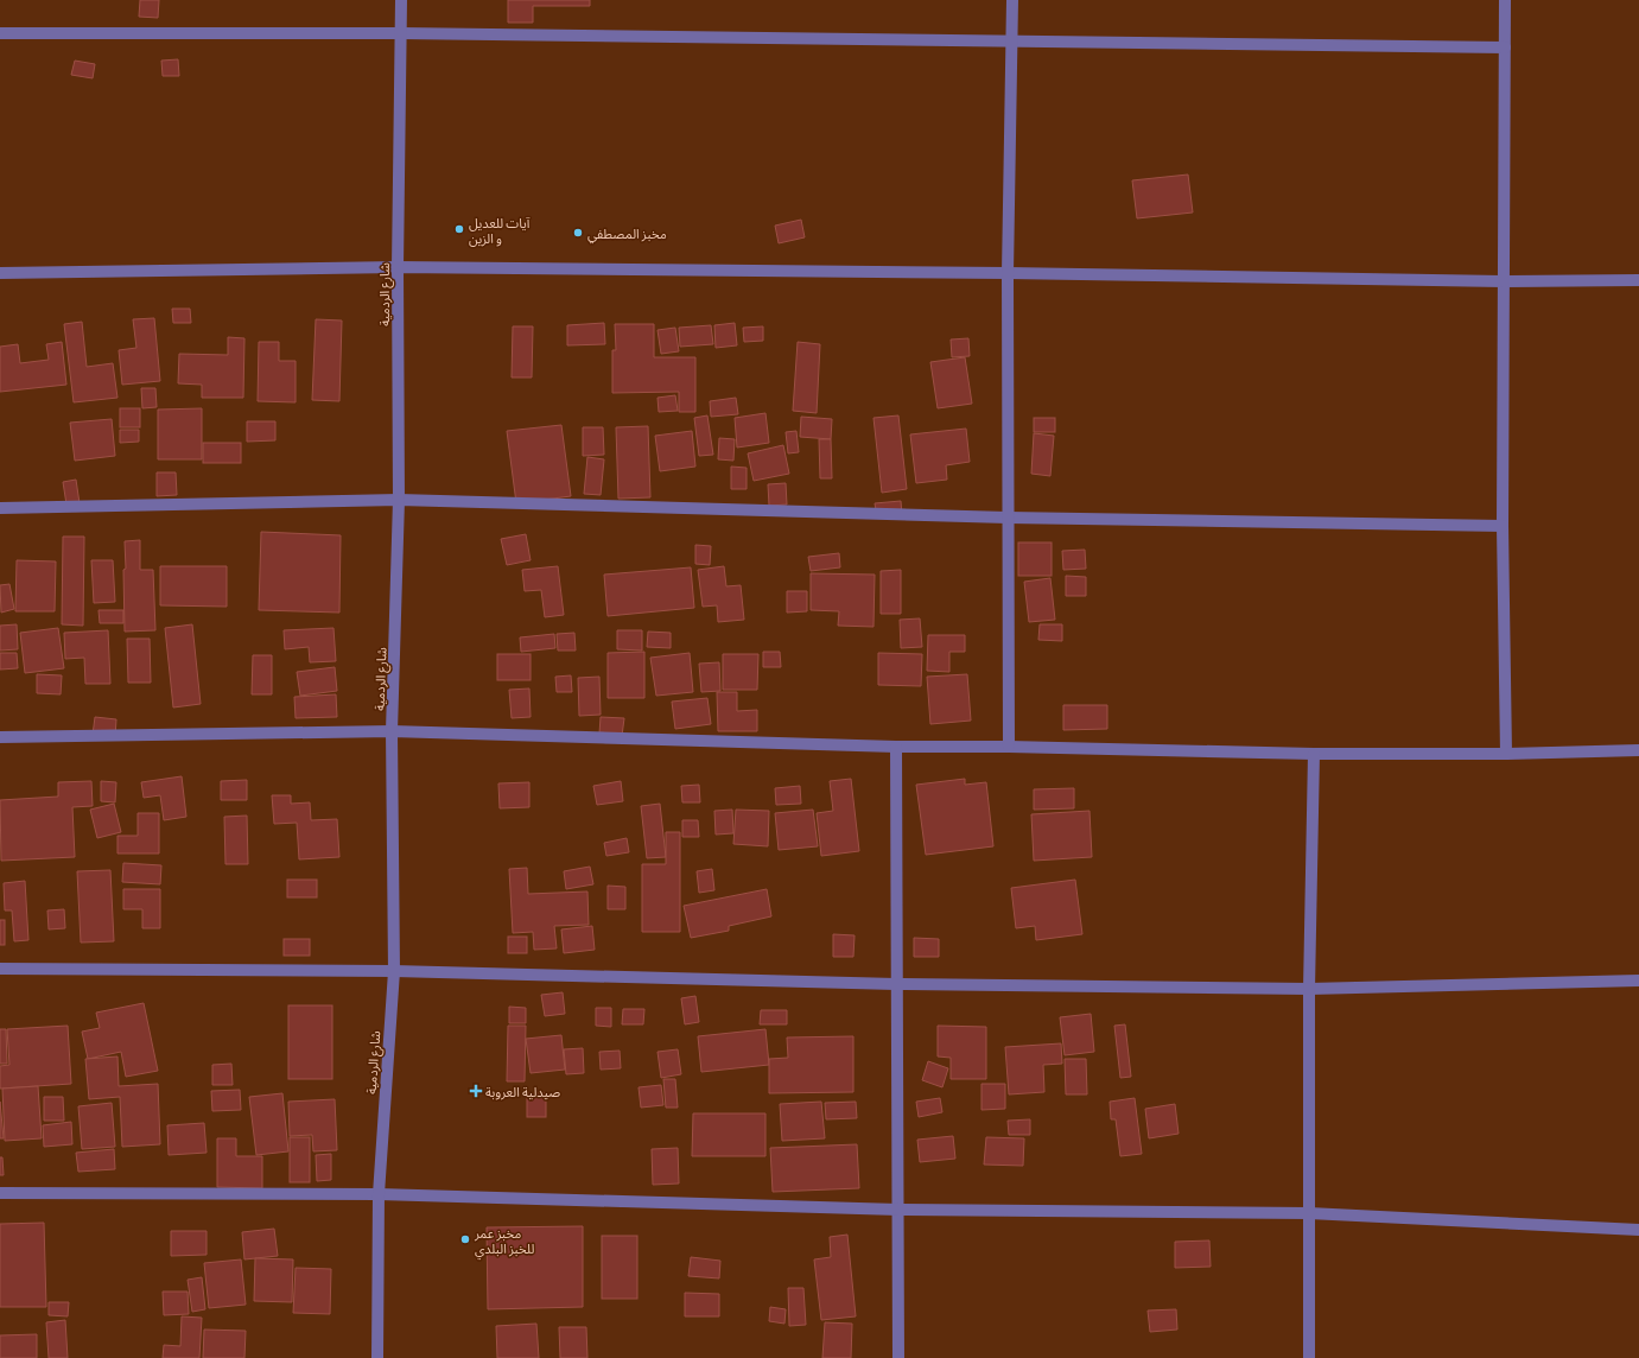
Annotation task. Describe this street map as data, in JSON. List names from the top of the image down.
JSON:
{
  "streets": {
    "street": ["شارع الردمية"]
  },
  "places": {
    "other": ["آيات للعديل و الزين", "مخبز المصطفي", "مخبز عمر للخبز البلدي"],
    "health": ["صيدلية العروبة"]
  }
}
